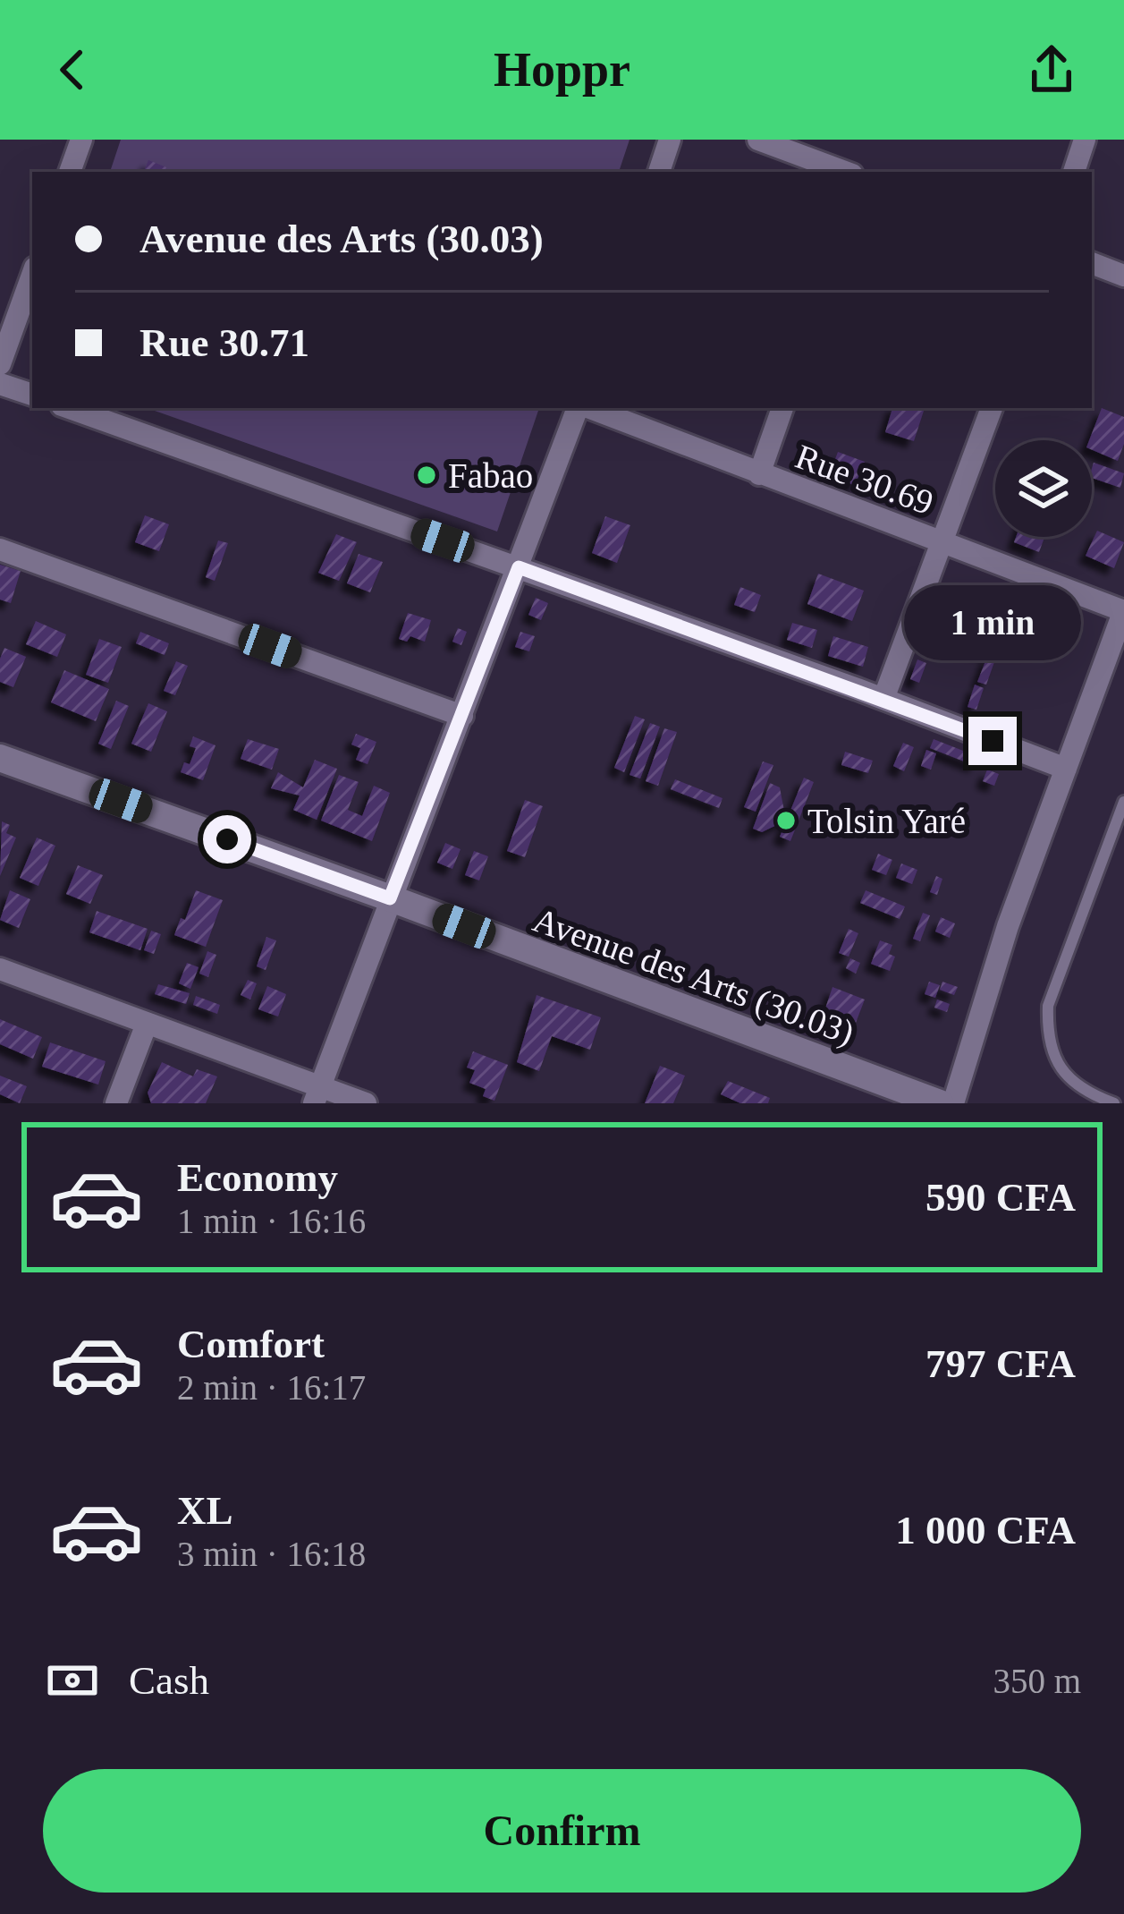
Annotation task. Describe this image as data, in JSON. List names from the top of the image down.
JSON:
{
  "streets": {
    "street": ["Rue 30.69", "Avenue des Arts (30.03)"]
  },
  "places": ["Fabao", "Tolsin Yaré"],
  "page": {
    "header": "Hoppr",
    "banner": ["Avenue des Arts (30.03)", "Rue 30.71"],
    "bubble": "1 min",
    "list": [
      {
        "name": "Economy",
        "note": "1 min · 16:16",
        "value": "590 CFA"
      },
      {
        "name": "Comfort",
        "note": "2 min · 16:17",
        "value": "797 CFA"
      },
      {
        "name": "XL",
        "note": "3 min · 16:18",
        "value": "1 000 CFA"
      }
    ],
    "pay": ["Cash", "350 m"],
    "buttons": "Confirm"
  }
}
